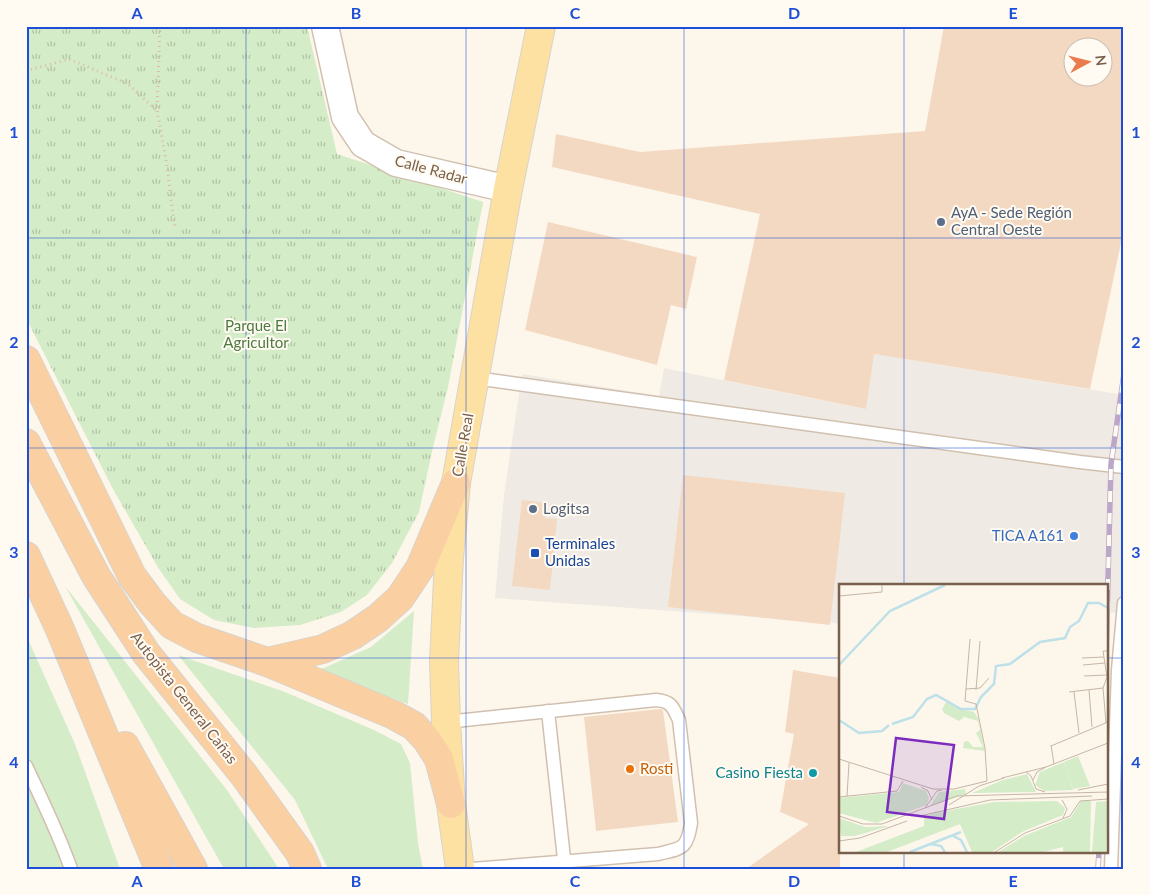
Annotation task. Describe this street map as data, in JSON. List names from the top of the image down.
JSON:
{
  "streets": {
    "highway": ["Autopista General Cañas"],
    "main road": ["Calle Real"],
    "street": ["Calle Radar"]
  },
  "crossings": [
    ["Calle Radar", "Calle Real"]
  ],
  "parks": ["Parque El Agricultor"],
  "places": {
    "other": [
      "AyA - Sede Región Central Oeste",
      "Logitsa",
      "TICA A161",
      "Rosti",
      "Casino Fiesta"
    ],
    "transit": ["Terminales Unidas"]
  },
  "north": "right",
  "grid": {
    "columns": [
      "A",
      "B",
      "C",
      "D",
      "E"
    ],
    "rows": [
      "1",
      "2",
      "3",
      "4"
    ]
  }
}
